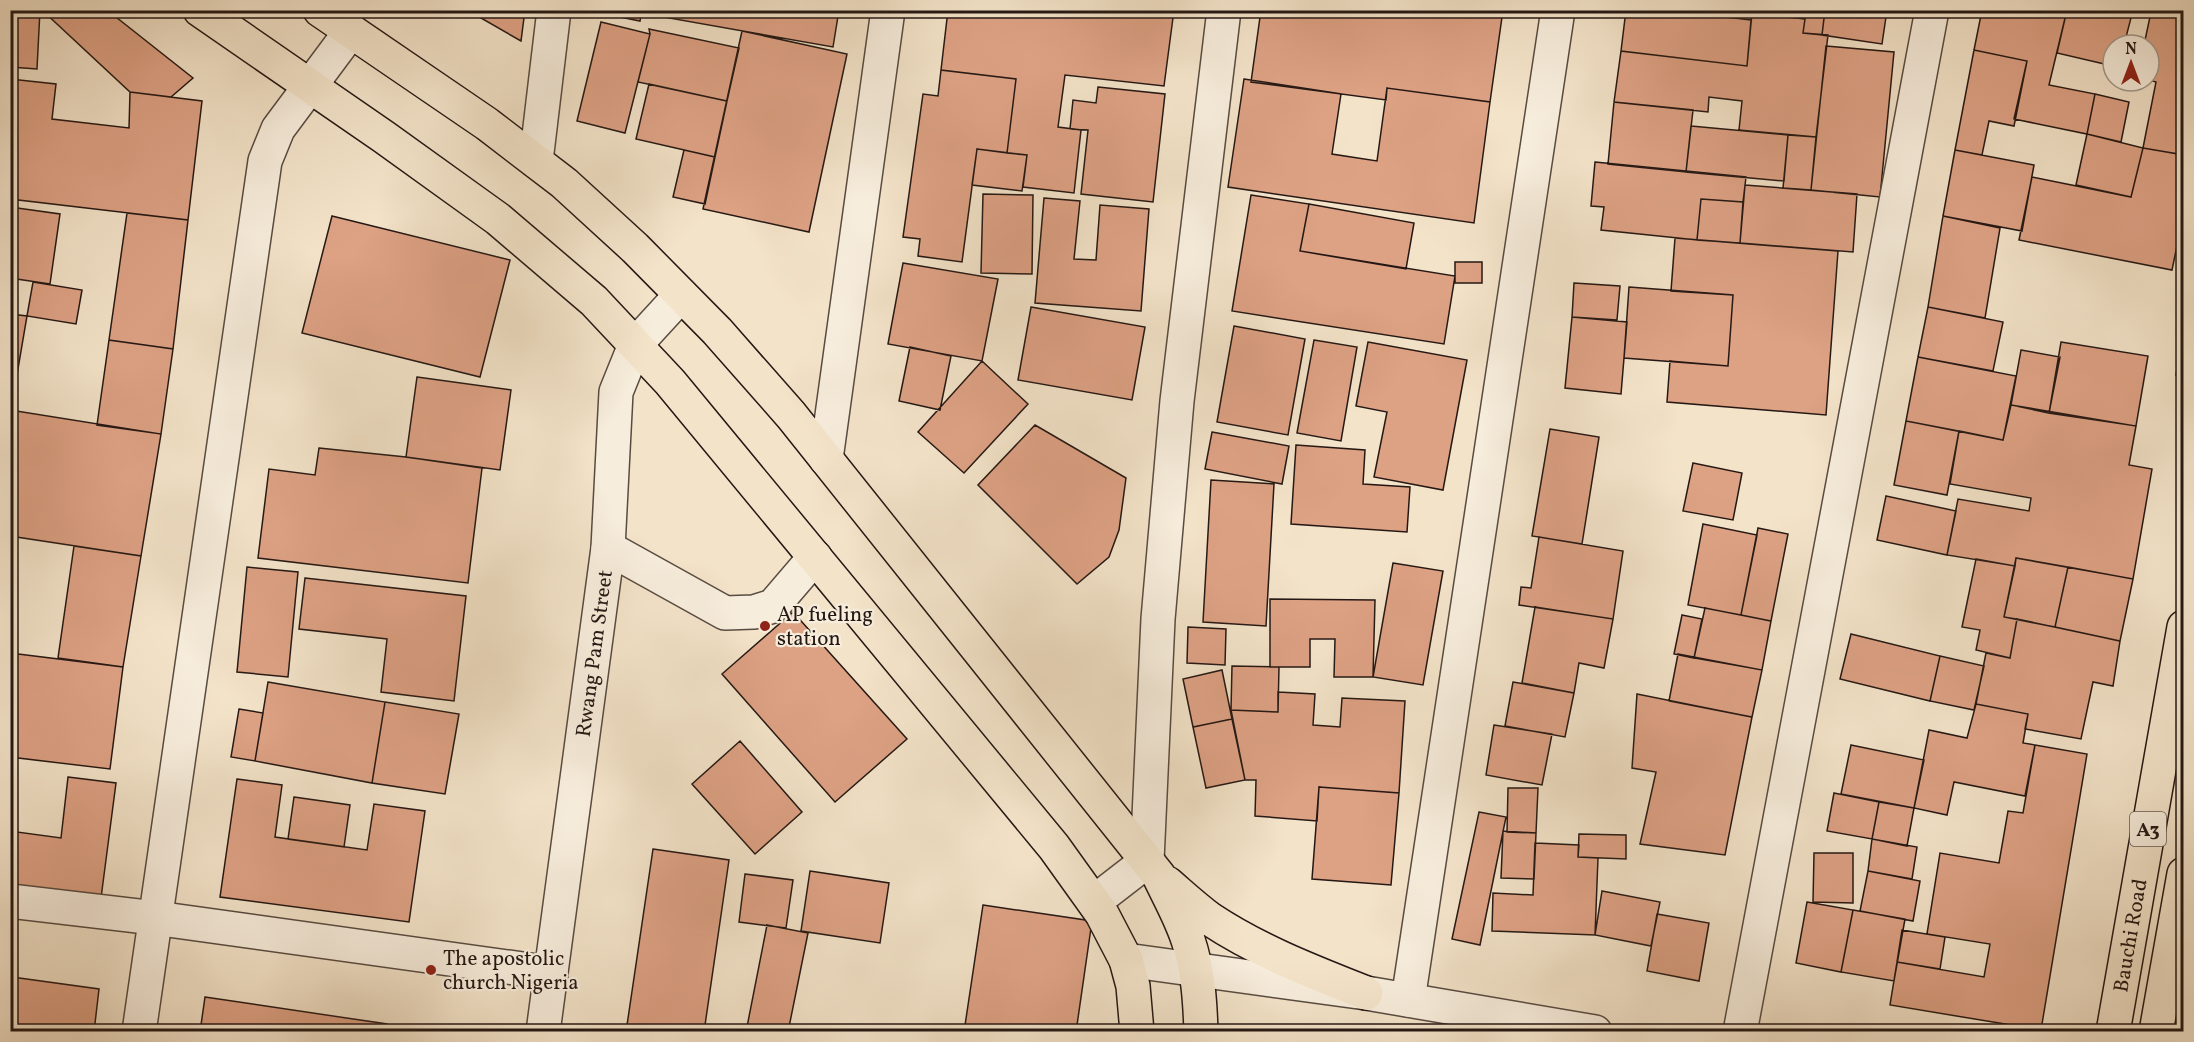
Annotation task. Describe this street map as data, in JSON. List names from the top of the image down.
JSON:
{
  "streets": {
    "main road": ["A3", "Bauchi Road"],
    "street": ["Rwang Pam Street"]
  },
  "places": ["AP fueling station", "The apostolic church Nigeria"],
  "north": "top"
}
